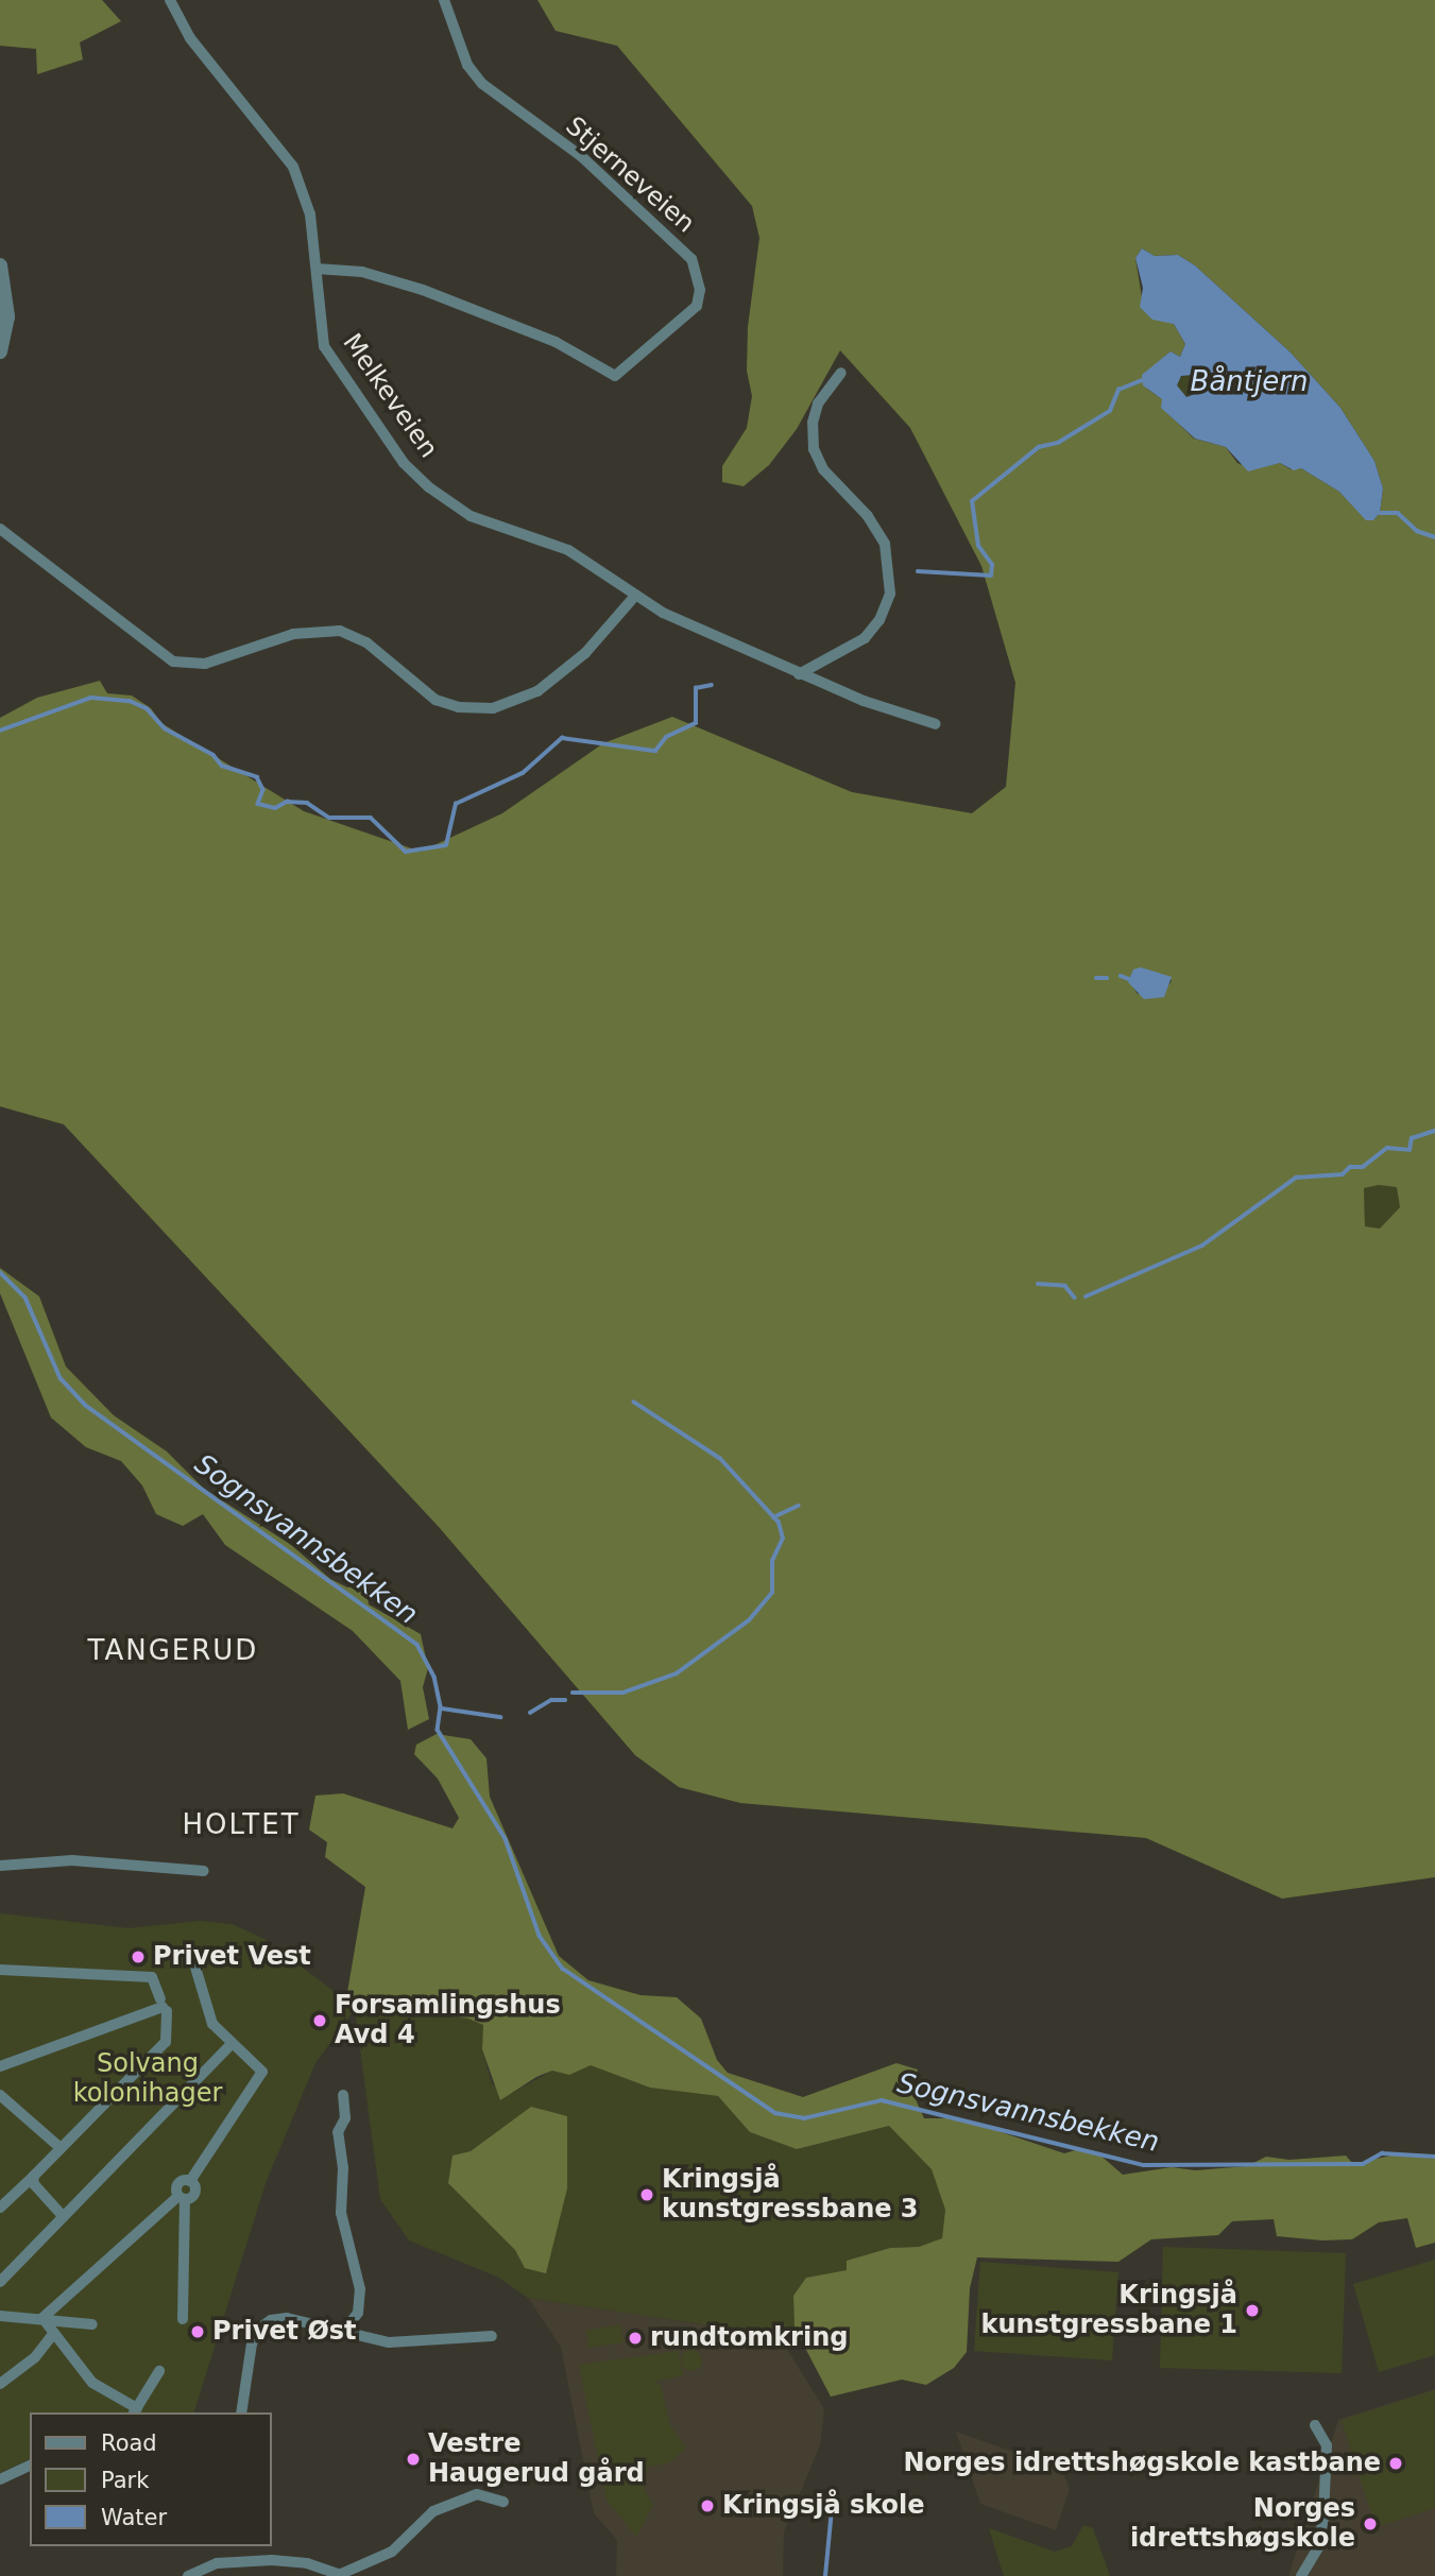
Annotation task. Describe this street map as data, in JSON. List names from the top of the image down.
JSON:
{
  "streets": {
    "street": ["Stjerneveien", "Melkeveien"]
  },
  "crossings": [
    ["Stjerneveien", "Melkeveien"]
  ],
  "districts": ["TANGERUD", "HOLTET"],
  "water": ["Båntjern", "Sognsvannsbekken"],
  "parks": ["Solvang kolonihager"],
  "places": [
    "Privet Vest",
    "Forsamlingshus Avd 4",
    "Kringsjå kunstgressbane 3",
    "Kringsjå kunstgressbane 1",
    "Privet Øst",
    "rundtomkring",
    "Vestre Haugerud gård",
    "Norges idrettshøgskole kastbane",
    "Kringsjå skole",
    "Norges idrettshøgskole"
  ],
  "legend": ["Road", "Park", "Water"]
}
